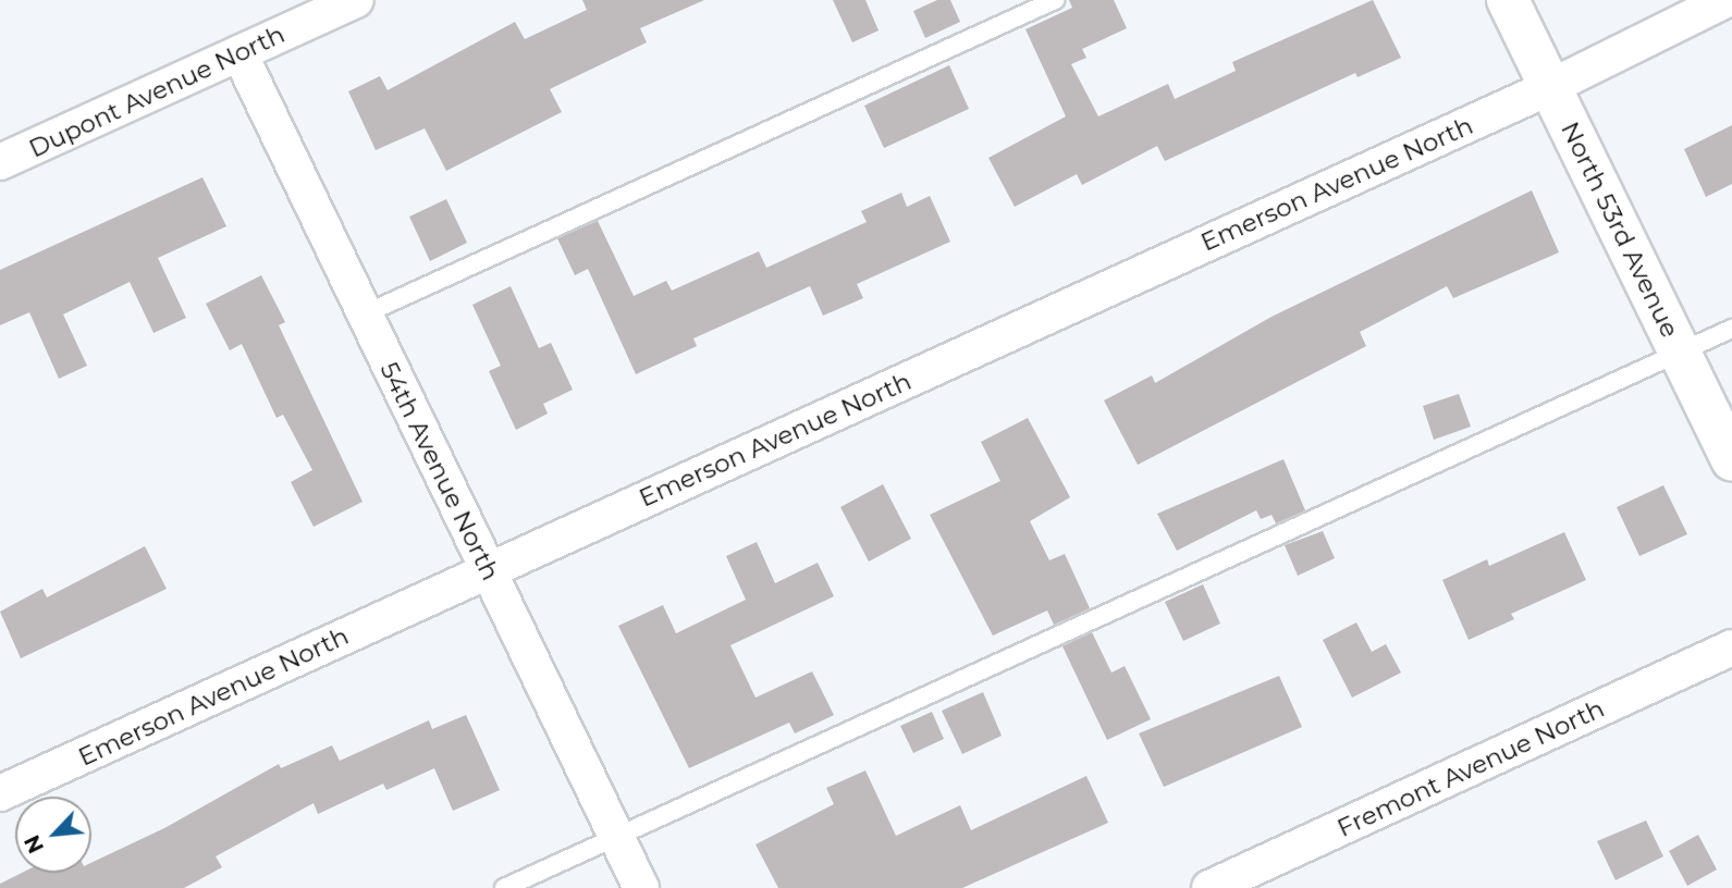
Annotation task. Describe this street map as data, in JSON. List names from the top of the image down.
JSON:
{
  "streets": {
    "street": [
      "Dupont Avenue North",
      "Emerson Avenue North",
      "North 53rd Avenue",
      "54th Avenue North",
      "Fremont Avenue North"
    ]
  },
  "crossings": [
    ["Dupont Avenue North", "54th Avenue North"],
    ["Emerson Avenue North", "North 53rd Avenue"],
    ["Emerson Avenue North", "54th Avenue North"]
  ],
  "north": "bottom left"
}
